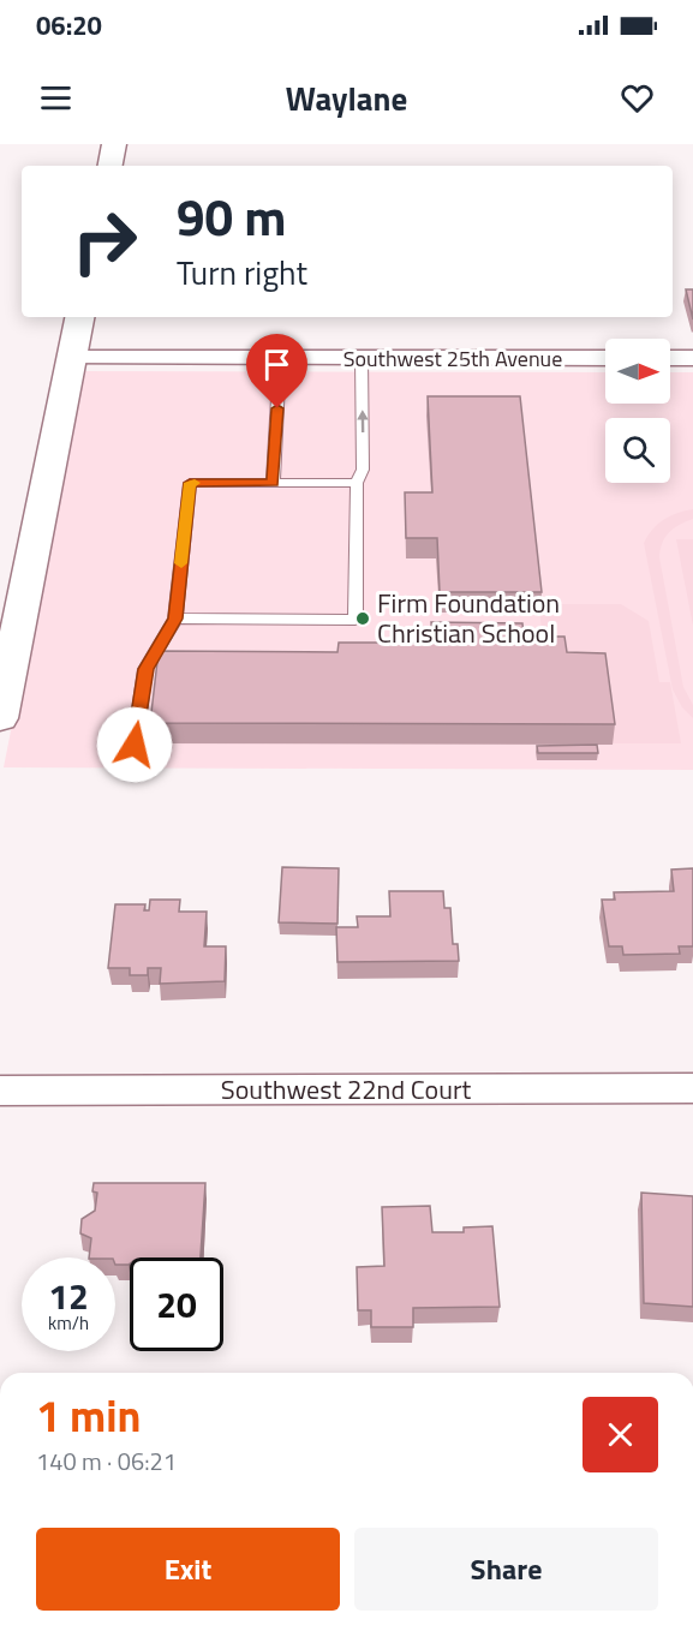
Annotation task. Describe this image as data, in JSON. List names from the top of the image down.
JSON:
{
  "streets": {
    "street": ["Southwest 25th Avenue", "Southwest 22nd Court"]
  },
  "places": ["Firm Foundation Christian School"],
  "north": "right",
  "page": {
    "status": "06:20",
    "header": "Waylane",
    "turn": ["90 m", "Turn right"],
    "speed": "12 km/h",
    "limit": "20",
    "heading": ["1 min", "140 m · 06:21"],
    "buttons": ["Exit", "Share"]
  }
}
